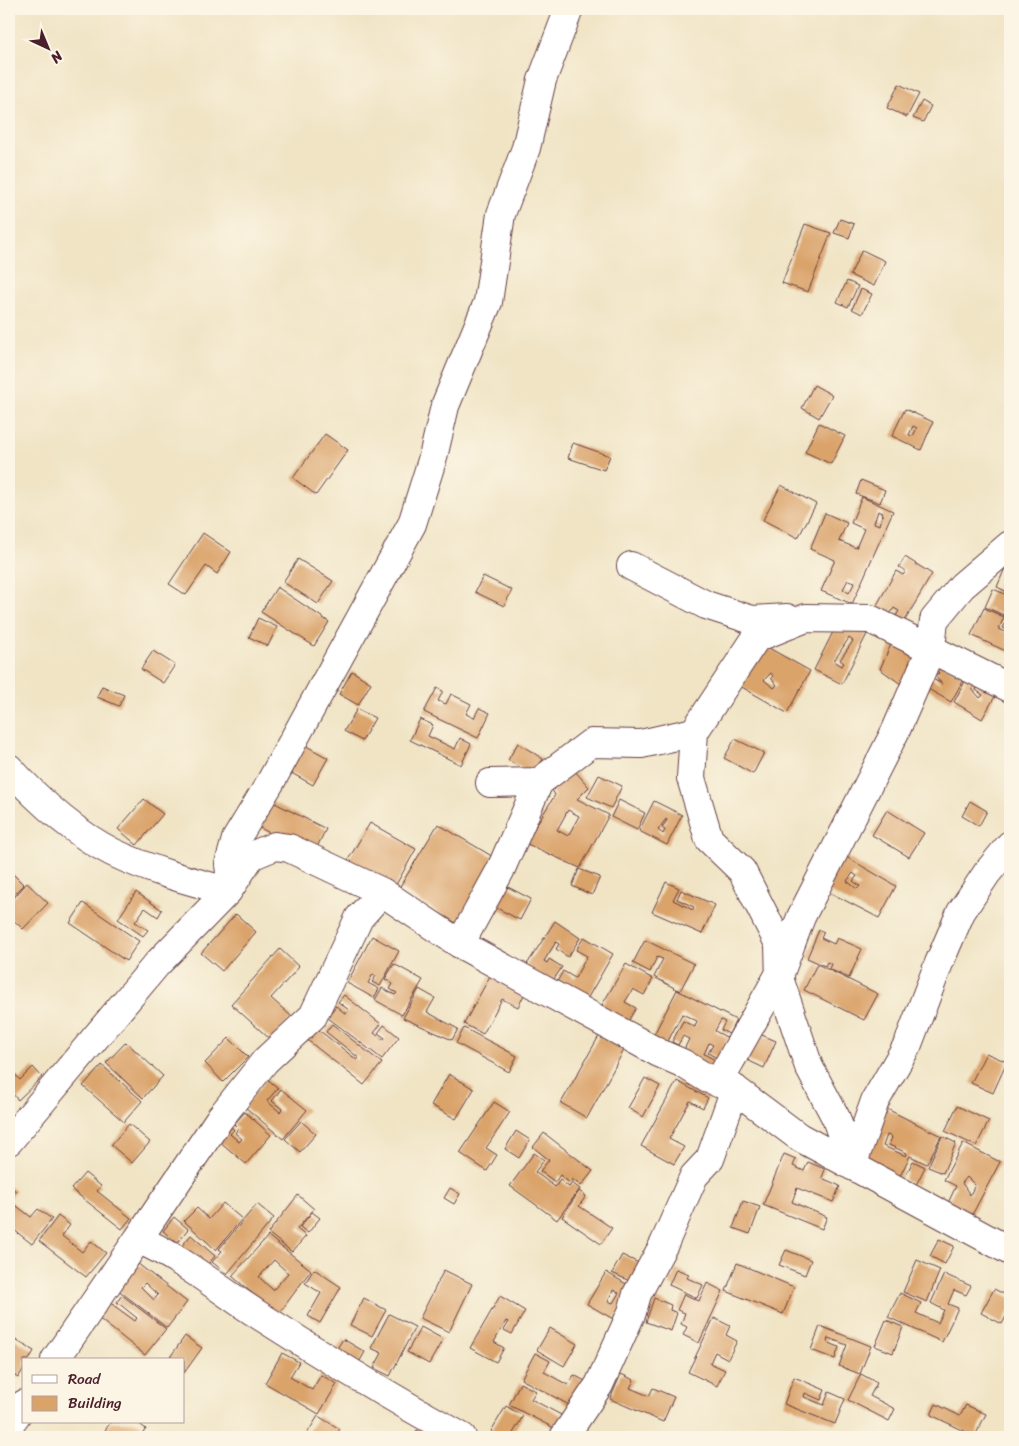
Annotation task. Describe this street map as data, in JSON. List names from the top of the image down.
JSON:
{
  "legend": ["Road", "Building"],
  "north": "bottom right"
}
